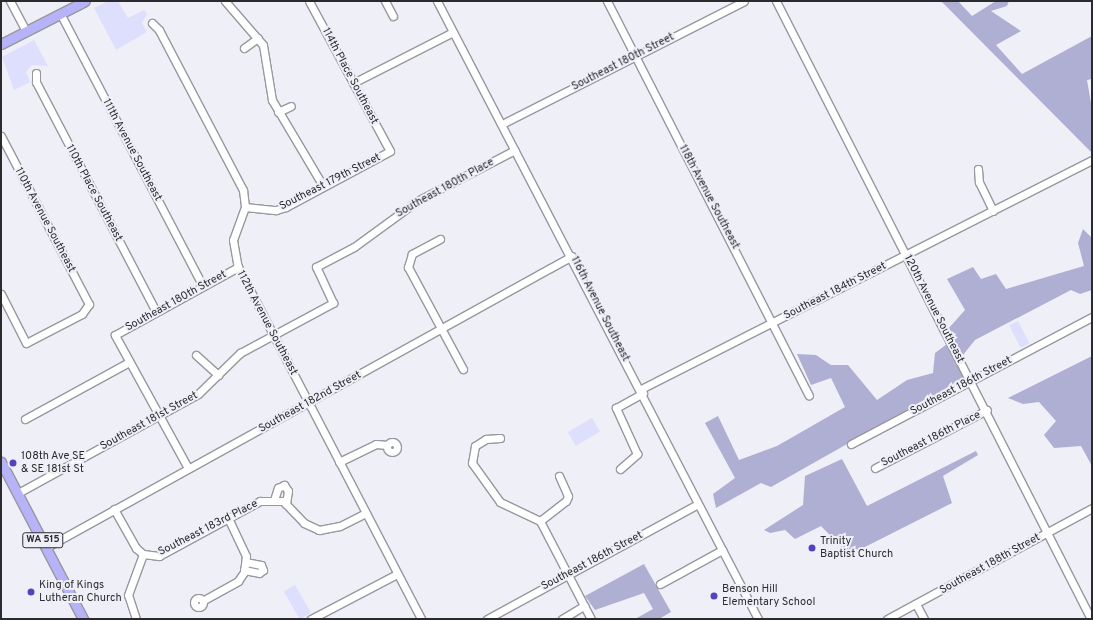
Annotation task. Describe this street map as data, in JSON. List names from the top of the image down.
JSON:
{
  "streets": {
    "main road": ["WA 515"],
    "street": [
      "Southeast 180th Street",
      "114th Place Southeast",
      "111th Avenue Southeast",
      "Southeast 179th Street",
      "Southeast 180th Place",
      "110th Place Southeast",
      "118th Avenue Southeast",
      "110th Avenue Southeast",
      "Southeast 184th Street",
      "116th Avenue Southeast",
      "120th Avenue Southeast",
      "112th Avenue Southeast",
      "Southeast 186th Street",
      "Southeast 182nd Street",
      "Southeast 181st Street",
      "Southeast 186th Place",
      "Southeast 183rd Place",
      "Southeast 188th Street"
    ]
  },
  "crossings": [
    ["Southeast 180th Street", "111th Avenue Southeast"],
    ["Southeast 180th Street", "110th Place Southeast"],
    ["Southeast 180th Street", "118th Avenue Southeast"],
    ["Southeast 180th Street", "116th Avenue Southeast"],
    ["Southeast 180th Street", "112th Avenue Southeast"],
    ["114th Place Southeast", "Southeast 179th Street"],
    ["Southeast 179th Street", "112th Avenue Southeast"],
    ["Southeast 180th Place", "116th Avenue Southeast"],
    ["Southeast 180th Place", "Southeast 181st Street"],
    ["118th Avenue Southeast", "Southeast 184th Street"],
    ["Southeast 184th Street", "116th Avenue Southeast"],
    ["Southeast 184th Street", "120th Avenue Southeast"],
    ["116th Avenue Southeast", "Southeast 186th Street"],
    ["116th Avenue Southeast", "Southeast 182nd Street"],
    ["120th Avenue Southeast", "Southeast 186th Street"],
    ["120th Avenue Southeast", "Southeast 186th Place"],
    ["120th Avenue Southeast", "Southeast 188th Street"],
    ["112th Avenue Southeast", "Southeast 182nd Street"],
    ["112th Avenue Southeast", "Southeast 181st Street"],
    ["112th Avenue Southeast", "Southeast 183rd Place"],
    ["Southeast 182nd Street", "WA 515"],
    ["Southeast 181st Street", "WA 515"]
  ],
  "places": [
    "108th Ave SE & SE 181st St",
    "Trinity Baptist Church",
    "King of Kings Lutheran Church",
    "Benson Hill Elementary School"
  ]
}
